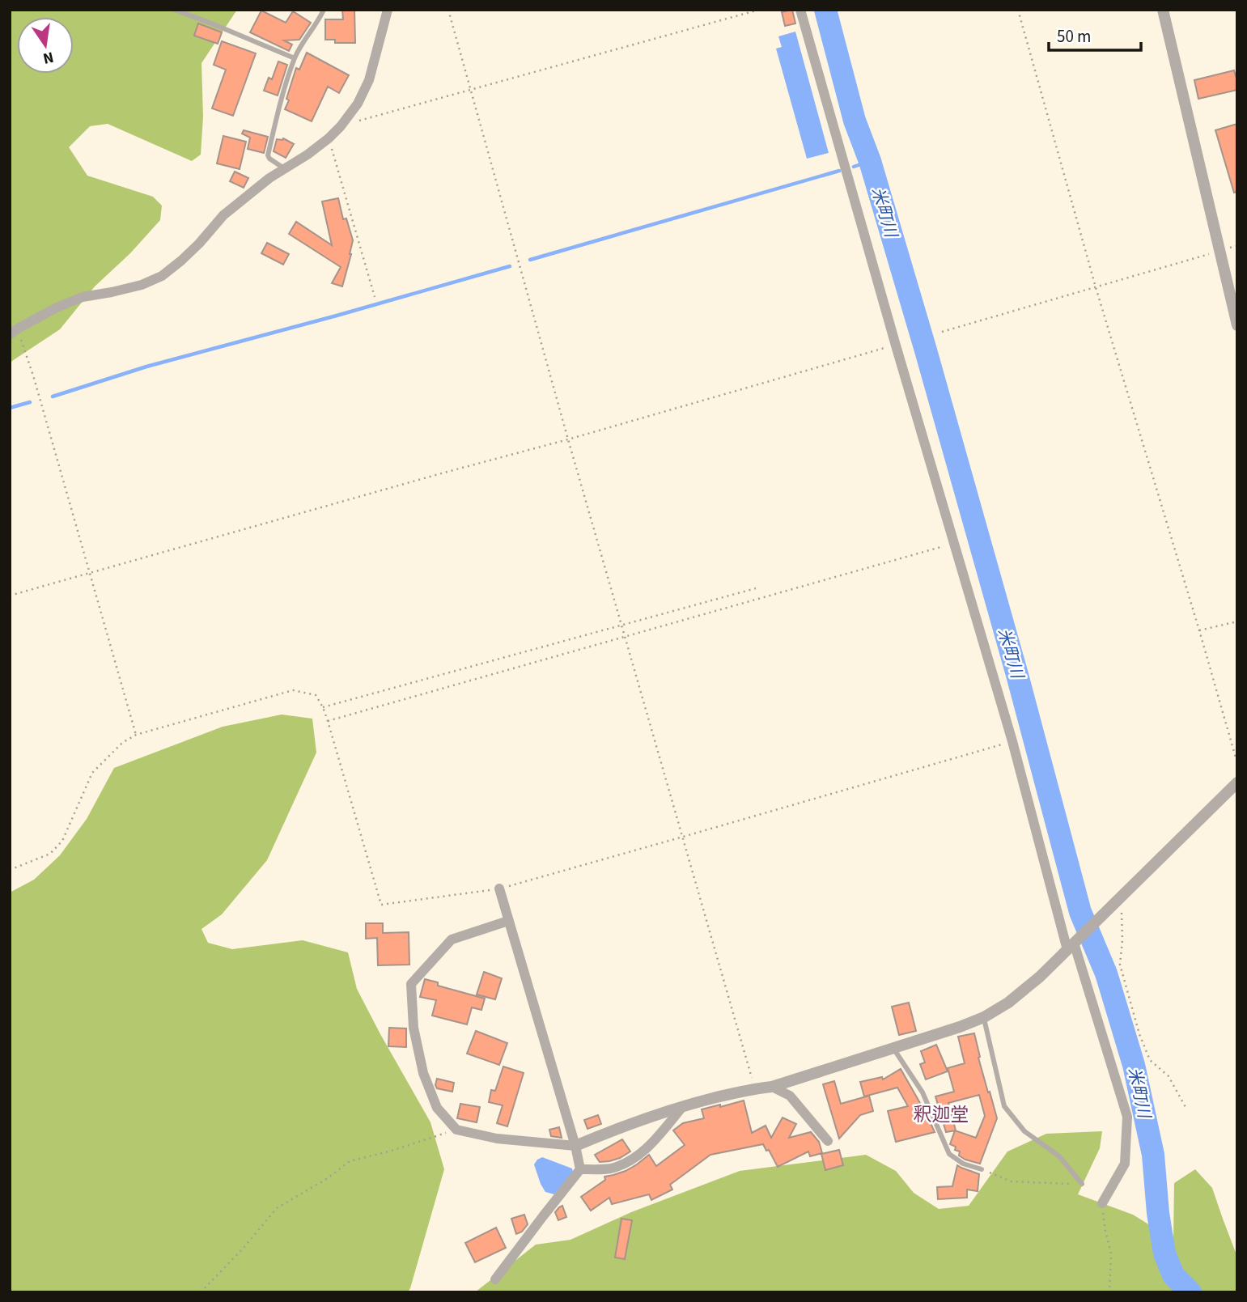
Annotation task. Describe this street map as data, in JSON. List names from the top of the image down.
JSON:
{
  "districts": ["釈迦堂"],
  "water": ["米町川"],
  "scale_bar": "50 m",
  "north": "bottom"
}
